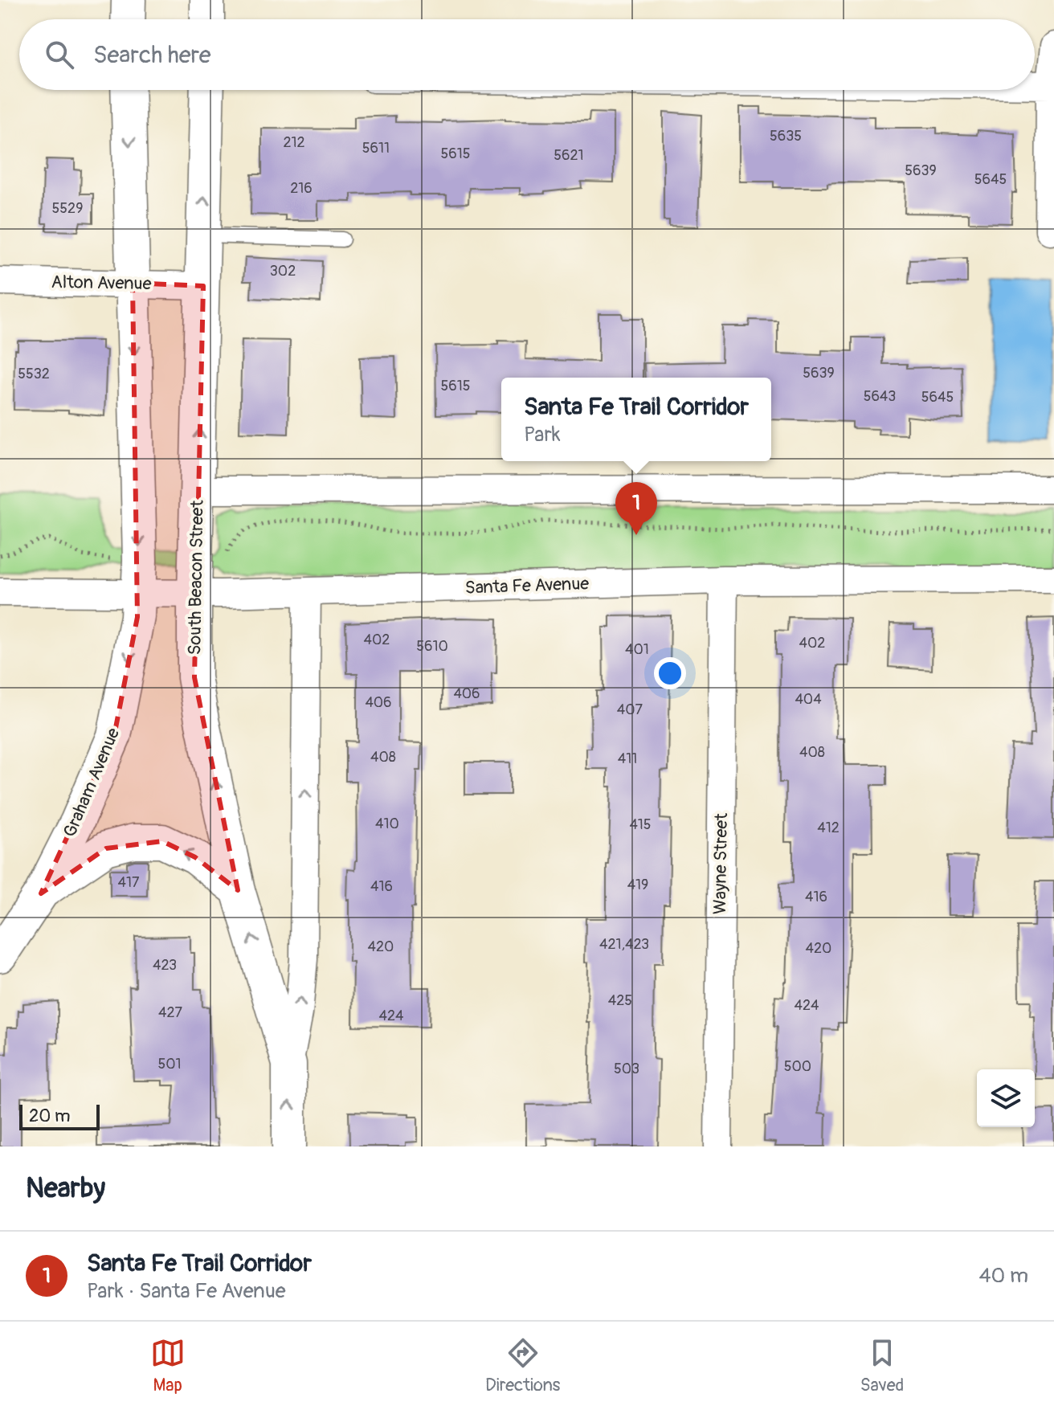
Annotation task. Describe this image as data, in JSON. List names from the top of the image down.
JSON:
{
  "streets": {
    "street": [
      "Alton Avenue",
      "South Beacon Street",
      "Santa Fe Avenue",
      "Graham Avenue",
      "Wayne Street"
    ]
  },
  "crossings": [
    ["Alton Avenue", "South Beacon Street"],
    ["South Beacon Street", "Santa Fe Avenue"],
    ["Santa Fe Avenue", "Graham Avenue"],
    ["Santa Fe Avenue", "Wayne Street"]
  ],
  "one_way": ["South Beacon Street", "Graham Avenue"],
  "house_numbers": [
    "5635",
    "212",
    "5611",
    "5615",
    "5621",
    "5639",
    "5645",
    "216",
    "5529",
    "302",
    "5639",
    "5532",
    "5615",
    "5643",
    "5645",
    "402",
    "402",
    "5610",
    "401",
    "406",
    "404",
    "406",
    "407",
    "408",
    "408",
    "411",
    "410",
    "415",
    "412",
    "417",
    "419",
    "416",
    "416",
    "421,423",
    "420",
    "420",
    "423",
    "425",
    "424",
    "427",
    "424",
    "501",
    "500",
    "503"
  ],
  "scale_bar": "20 m",
  "page": {
    "search": "Search here",
    "popup": ["Santa Fe Trail Corridor", "Park"],
    "pins": "1",
    "scale": "20 m",
    "heading": "Nearby",
    "list": [
      {
        "mark": "1",
        "name": "Santa Fe Trail Corridor",
        "note": "Park · Santa Fe Avenue",
        "value": "40 m"
      }
    ],
    "nav": ["Map", "Directions", "Saved"]
  }
}
